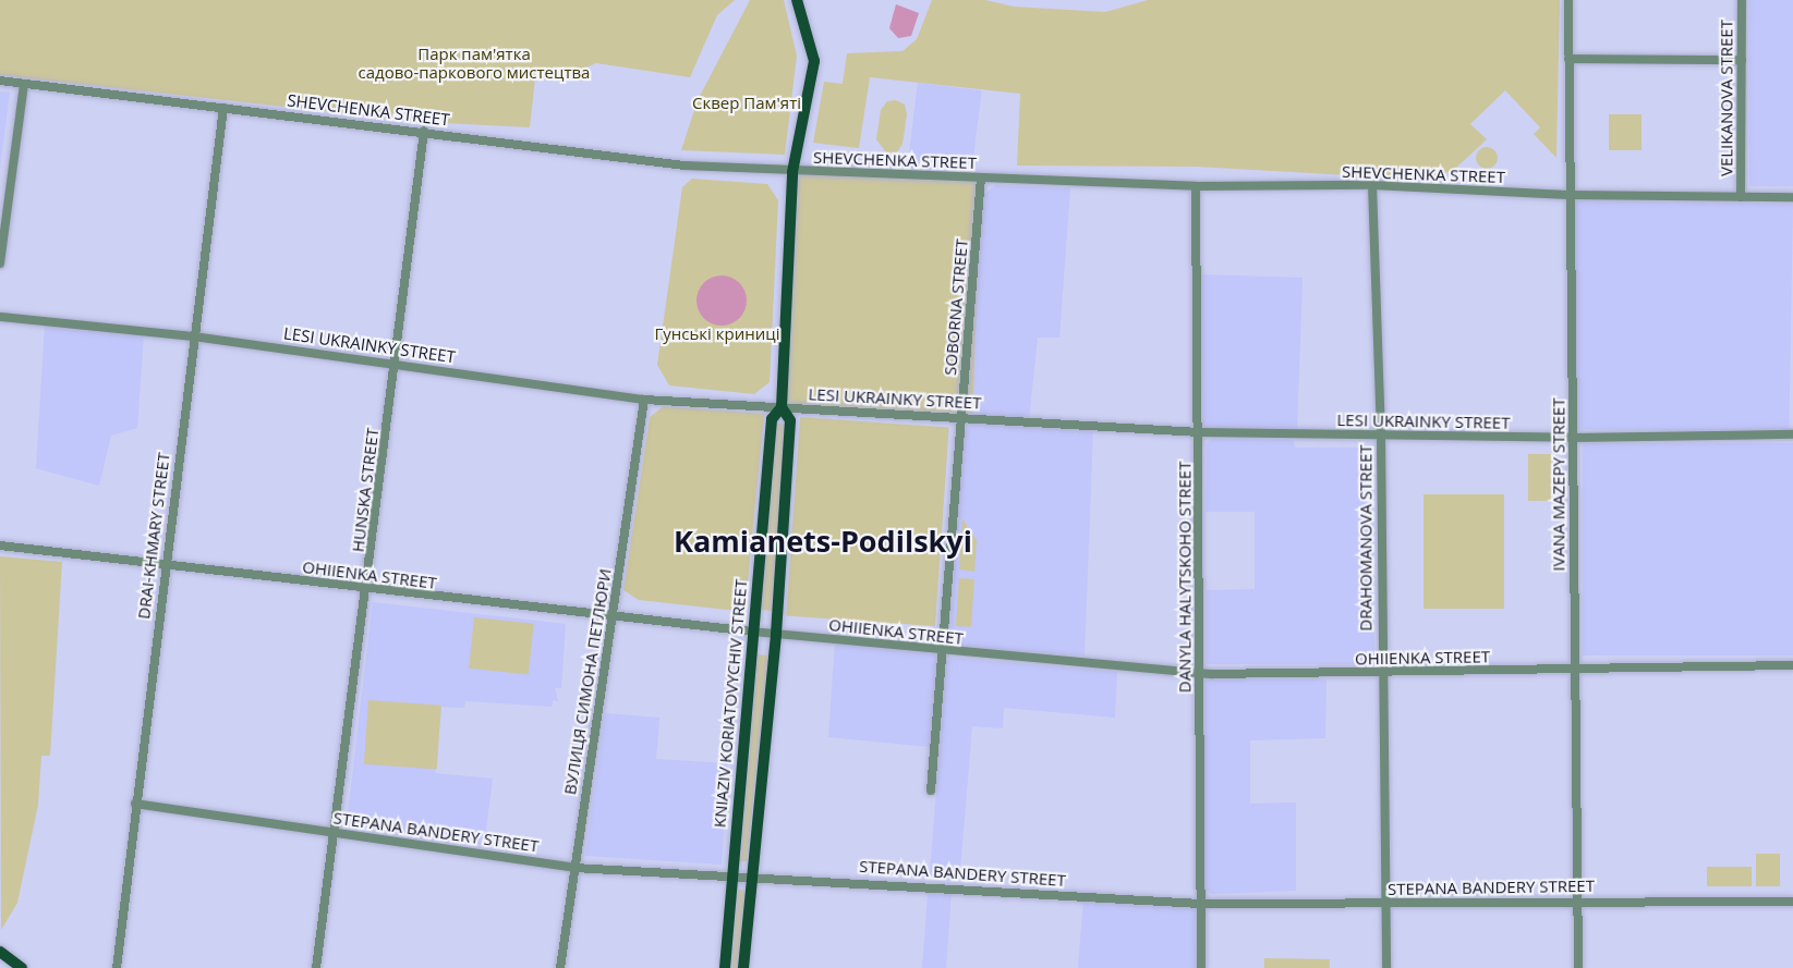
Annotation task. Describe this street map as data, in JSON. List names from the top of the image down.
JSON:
{
  "streets": {
    "main road": ["KNIAZIV KORIATOVYCHIV STREET"],
    "street": [
      "VELIKANOVA STREET",
      "SHEVCHENKA STREET",
      "SOBORNA STREET",
      "LESI UKRAINKY STREET",
      "IVANA MAZEPY STREET",
      "HUNSKA STREET",
      "DRAI-KHMARY STREET",
      "DRAHOMANOVA STREET",
      "OHIIENKA STREET",
      "DANYLA HALYTSKOHO STREET",
      "ВУЛИЦЯ СИМОНА ПЕТЛЮРИ",
      "STEPANA BANDERY STREET"
    ]
  },
  "crossings": [
    ["VELIKANOVA STREET", "SHEVCHENKA STREET"],
    ["SHEVCHENKA STREET", "SOBORNA STREET"],
    ["SHEVCHENKA STREET", "IVANA MAZEPY STREET"],
    ["SHEVCHENKA STREET", "HUNSKA STREET"],
    ["SHEVCHENKA STREET", "DRAI-KHMARY STREET"],
    ["SHEVCHENKA STREET", "DRAHOMANOVA STREET"],
    ["SHEVCHENKA STREET", "DANYLA HALYTSKOHO STREET"],
    ["SHEVCHENKA STREET", "KNIAZIV KORIATOVYCHIV STREET"],
    ["SOBORNA STREET", "LESI UKRAINKY STREET"],
    ["SOBORNA STREET", "OHIIENKA STREET"],
    ["LESI UKRAINKY STREET", "IVANA MAZEPY STREET"],
    ["LESI UKRAINKY STREET", "HUNSKA STREET"],
    ["LESI UKRAINKY STREET", "DRAI-KHMARY STREET"],
    ["LESI UKRAINKY STREET", "DRAHOMANOVA STREET"],
    ["LESI UKRAINKY STREET", "DANYLA HALYTSKOHO STREET"],
    ["LESI UKRAINKY STREET", "ВУЛИЦЯ СИМОНА ПЕТЛЮРИ"],
    ["LESI UKRAINKY STREET", "KNIAZIV KORIATOVYCHIV STREET"],
    ["IVANA MAZEPY STREET", "OHIIENKA STREET"],
    ["IVANA MAZEPY STREET", "STEPANA BANDERY STREET"],
    ["HUNSKA STREET", "OHIIENKA STREET"],
    ["HUNSKA STREET", "STEPANA BANDERY STREET"],
    ["DRAI-KHMARY STREET", "OHIIENKA STREET"],
    ["DRAI-KHMARY STREET", "STEPANA BANDERY STREET"],
    ["DRAHOMANOVA STREET", "OHIIENKA STREET"],
    ["DRAHOMANOVA STREET", "STEPANA BANDERY STREET"],
    ["OHIIENKA STREET", "DANYLA HALYTSKOHO STREET"],
    ["OHIIENKA STREET", "ВУЛИЦЯ СИМОНА ПЕТЛЮРИ"],
    ["OHIIENKA STREET", "KNIAZIV KORIATOVYCHIV STREET"],
    ["DANYLA HALYTSKOHO STREET", "STEPANA BANDERY STREET"],
    ["ВУЛИЦЯ СИМОНА ПЕТЛЮРИ", "STEPANA BANDERY STREET"],
    ["KNIAZIV KORIATOVYCHIV STREET", "STEPANA BANDERY STREET"]
  ],
  "districts": ["Kamianets-Podilskyi"],
  "parks": ["Парк пам'ятка садово-паркового мистецтва", "Сквер Пам'яті", "Гунські криниці"]
}
